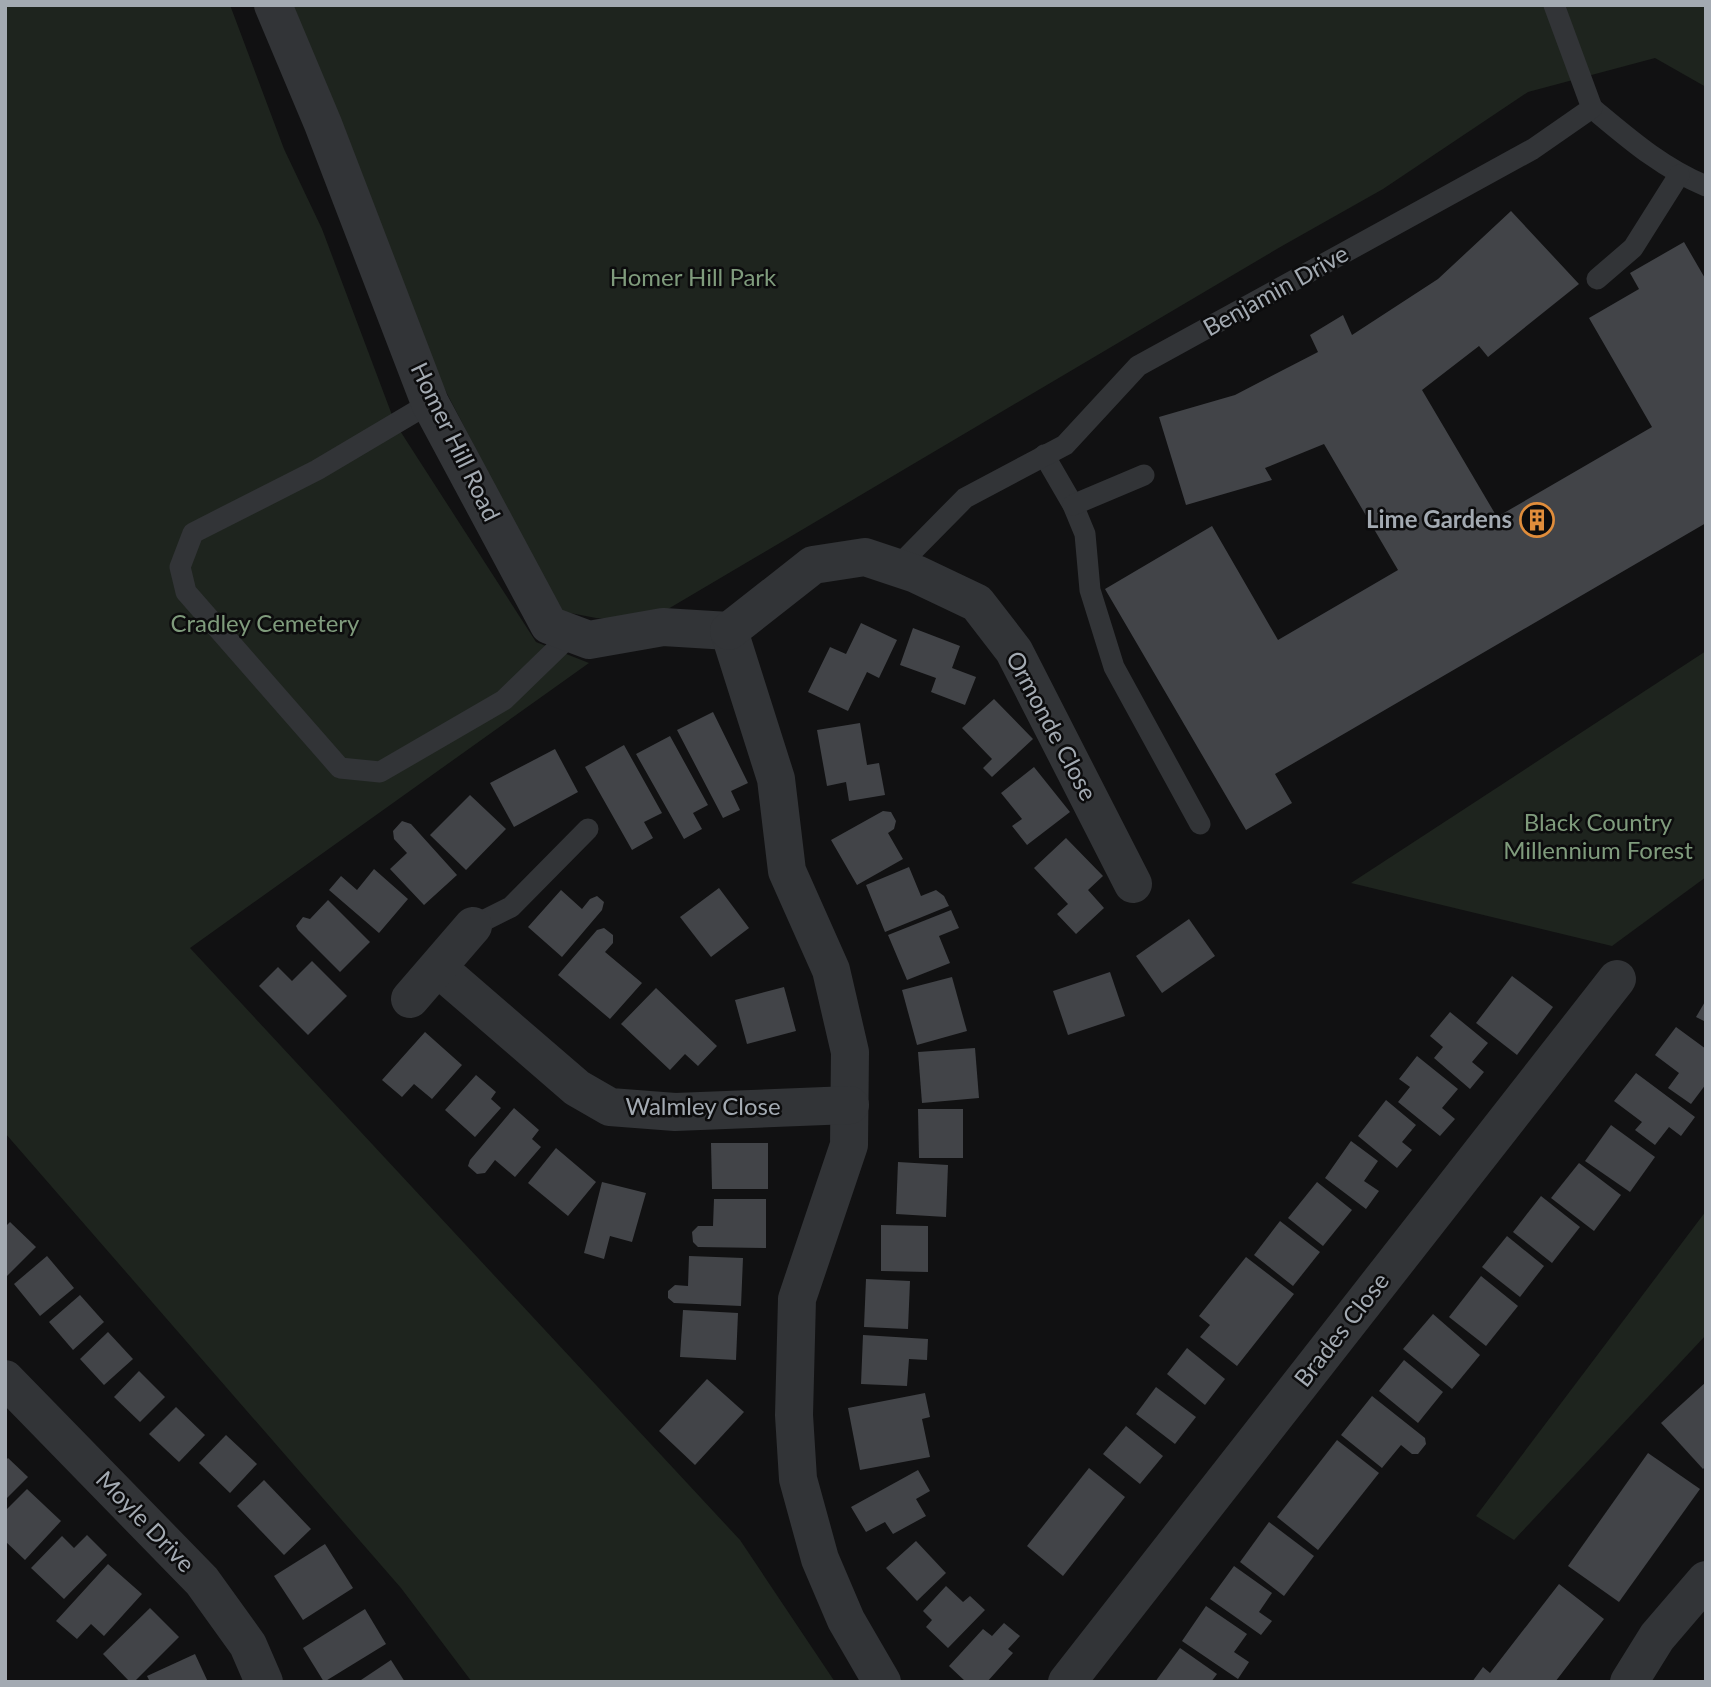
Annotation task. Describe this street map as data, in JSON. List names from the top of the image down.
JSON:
{
  "streets": {
    "street": [
      "Homer Hill Road",
      "Ormonde Close",
      "Walmley Close",
      "Brades Close",
      "Moyle Drive"
    ],
    "lane": ["Benjamin Drive"]
  },
  "crossings": [
    ["Benjamin Drive", "Ormonde Close"],
    ["Homer Hill Road", "Ormonde Close"]
  ],
  "parks": ["Homer Hill Park", "Cradley Cemetery", "Black Country Millennium Forest"],
  "places": {
    "building": ["Lime Gardens"]
  }
}
